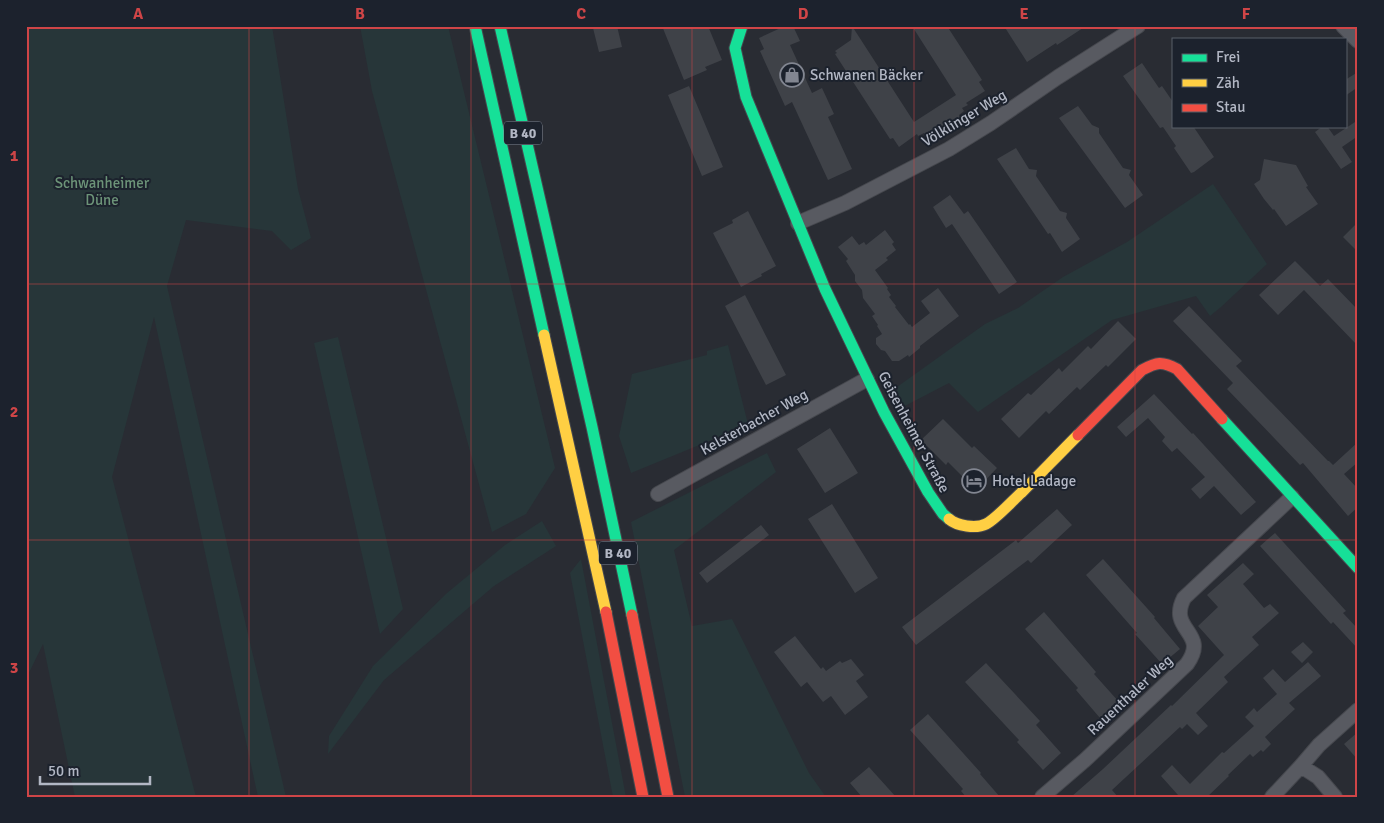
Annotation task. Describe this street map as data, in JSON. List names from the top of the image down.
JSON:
{
  "streets": {
    "main road": ["B 40", "Geisenheimer Straße"],
    "street": ["Völklinger Weg", "Kelsterbacher Weg", "Rauenthaler Weg"]
  },
  "crossings": [
    ["Völklinger Weg", "Geisenheimer Straße"],
    ["Kelsterbacher Weg", "Geisenheimer Straße"],
    ["Geisenheimer Straße", "Rauenthaler Weg"]
  ],
  "parks": ["Schwanheimer Düne"],
  "places": {
    "shop": ["Schwanen Bäcker"],
    "hotel": ["Hotel Ladage"]
  },
  "legend": ["Frei", "Zäh", "Stau"],
  "scale_bar": "50 m",
  "grid": {
    "columns": [
      "A",
      "B",
      "C",
      "D",
      "E",
      "F"
    ],
    "rows": ["1", "2", "3"]
  }
}
